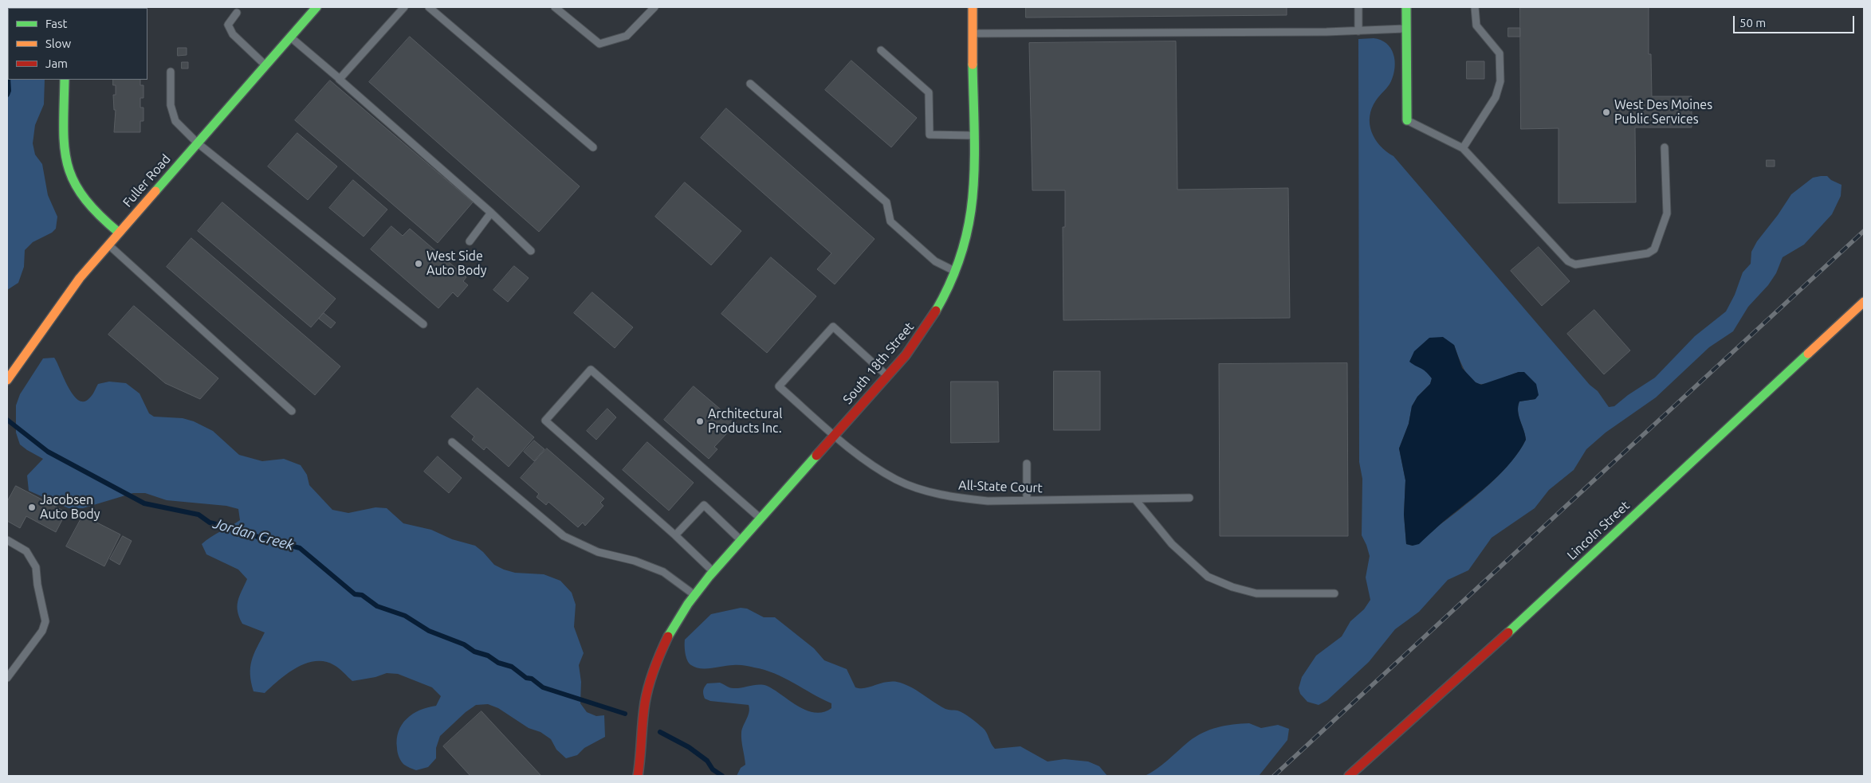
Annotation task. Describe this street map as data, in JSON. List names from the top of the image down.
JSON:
{
  "streets": {
    "street": ["Fuller Road", "South 18th Street", "Lincoln Street"],
    "lane": ["All-State Court"]
  },
  "crossings": [
    ["South 18th Street", "All-State Court"]
  ],
  "water": ["Jordan Creek"],
  "places": [
    "West Des Moines Public Services",
    "West Side Auto Body",
    "Architectural Products Inc.",
    "Jacobsen Auto Body"
  ],
  "legend": ["Fast", "Slow", "Jam"],
  "scale_bar": "50 m"
}
